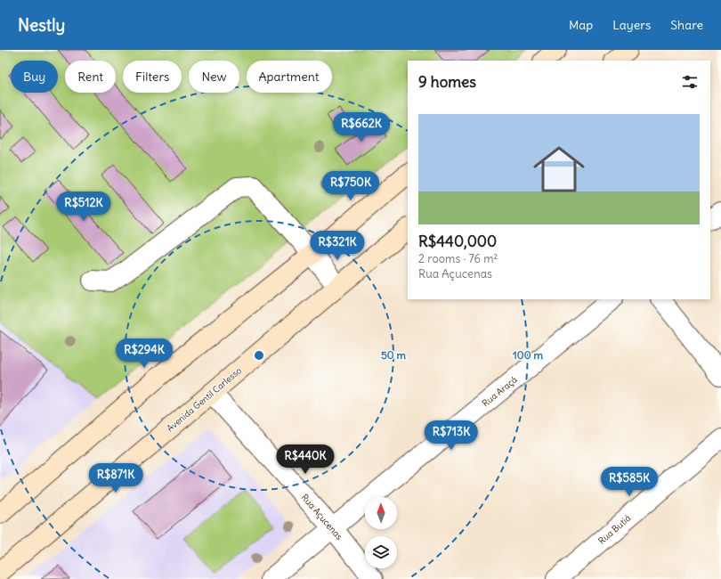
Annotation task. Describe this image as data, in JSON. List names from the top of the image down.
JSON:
{
  "streets": {
    "street": [
      "Rua Araçá",
      "Avenida Gentil Carlesso",
      "Rua Açucenas",
      "Rua Butiá"
    ]
  },
  "crossings": [
    ["Rua Araçá", "Rua Açucenas"],
    ["Avenida Gentil Carlesso", "Rua Açucenas"]
  ],
  "north": "top",
  "page": {
    "header": "Nestly",
    "nav": ["Map", "Layers", "Share"],
    "chip": [
      "Buy",
      "Rent",
      "Filters",
      "New",
      "Apartment"
    ],
    "heading": "9 homes",
    "list": [
      {
        "name": "R$440,000",
        "note": "2 rooms · 76 m² · Rua Açucenas"
      }
    ],
    "price": [
      "R$662K",
      "R$750K",
      "R$512K",
      "R$321K",
      "R$294K",
      "R$713K",
      "R$440K",
      "R$871K",
      "R$585K"
    ]
  },
  "rings": ["50 m", "100 m"]
}
